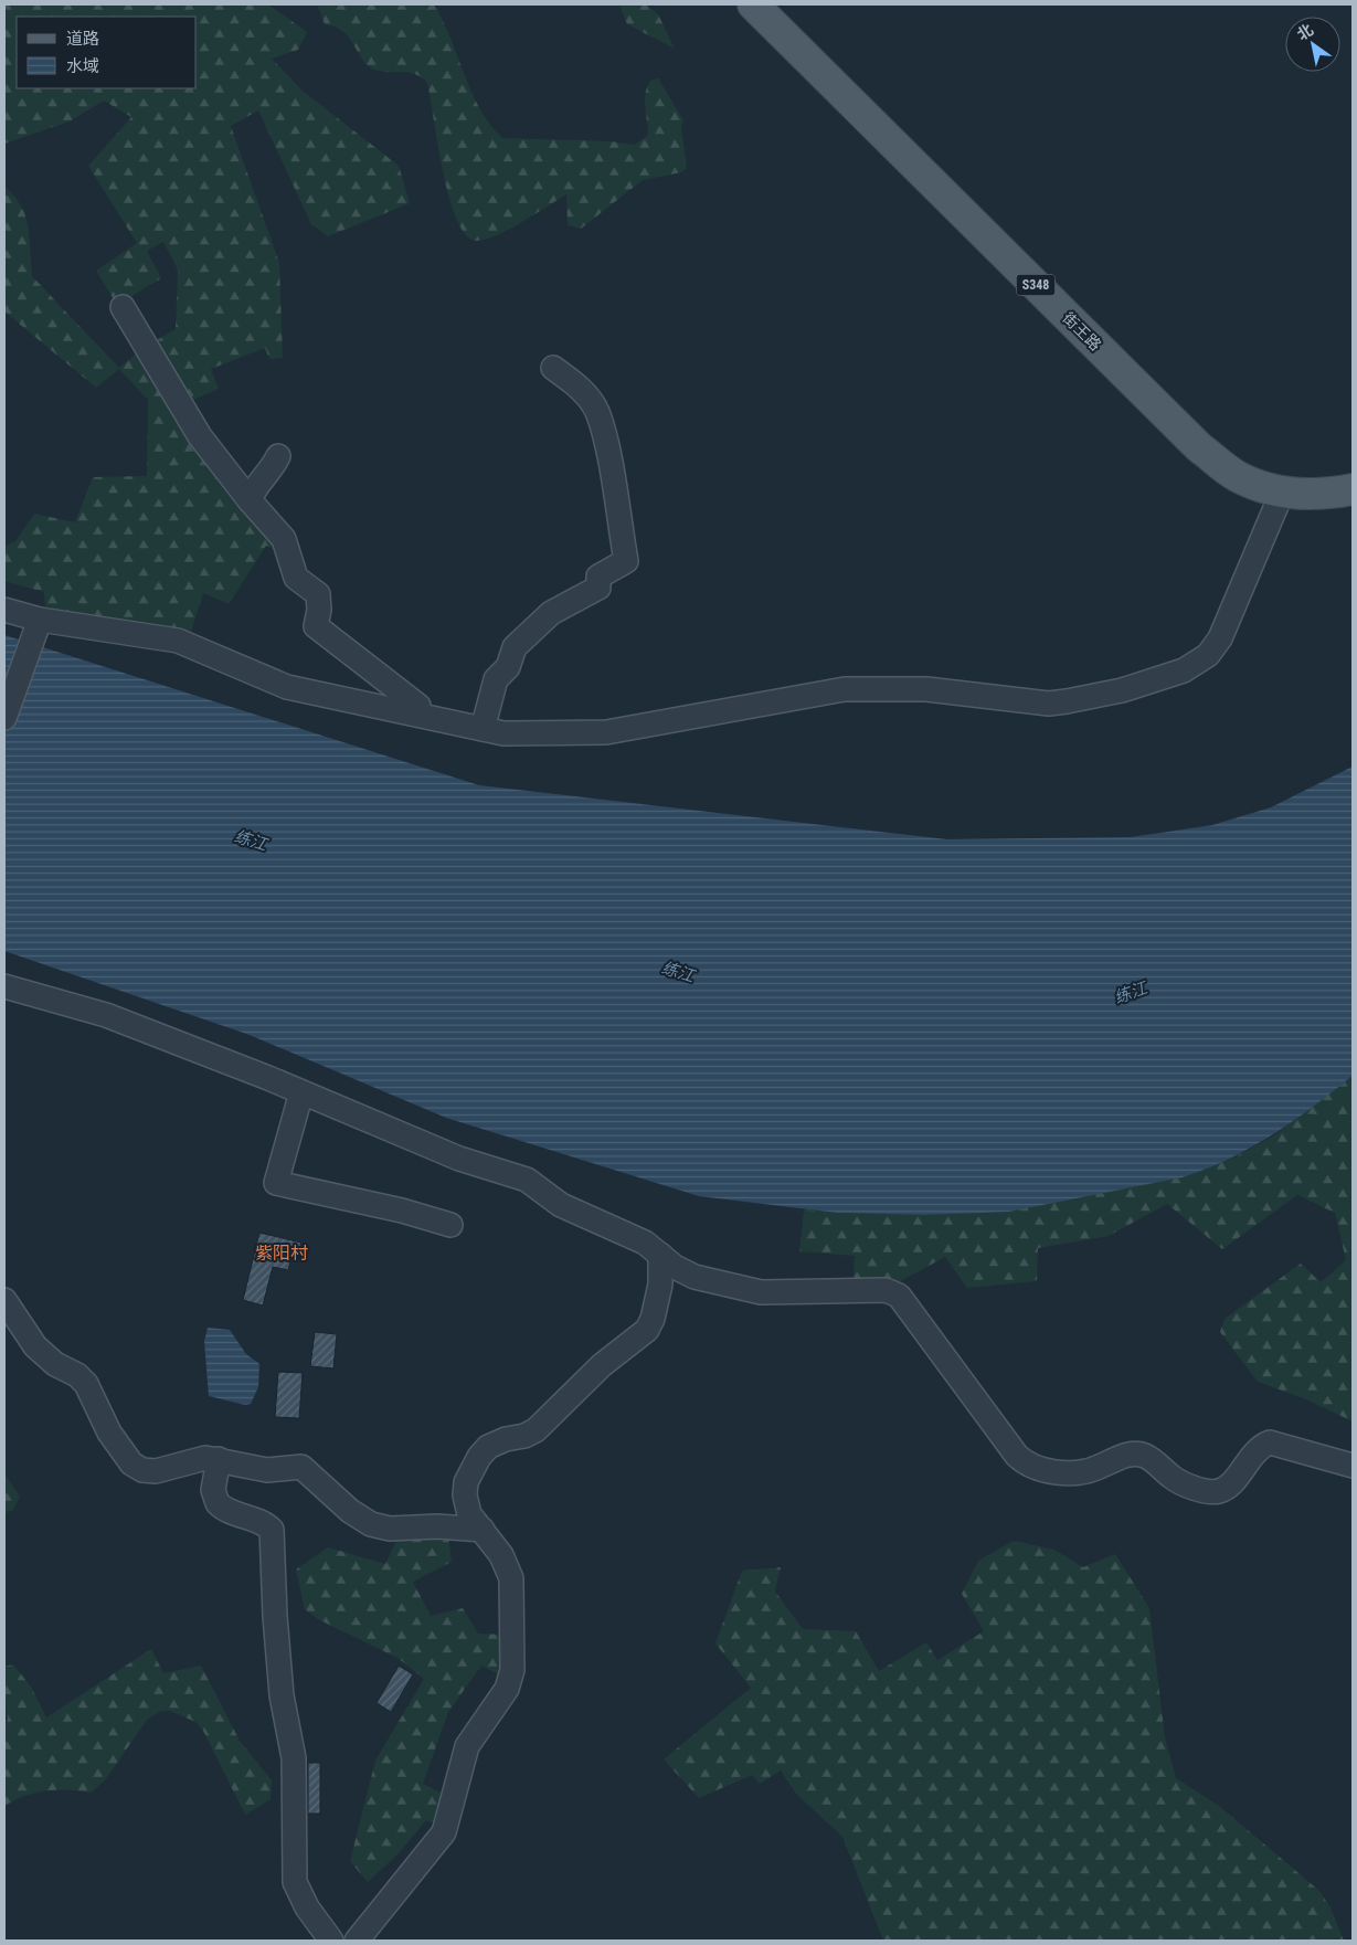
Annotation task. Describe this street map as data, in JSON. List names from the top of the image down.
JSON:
{
  "streets": {
    "main road": ["S348", "街王路"]
  },
  "districts": ["紫阳村"],
  "water": ["练江"],
  "legend": ["道路", "水域"],
  "north": "top left"
}
